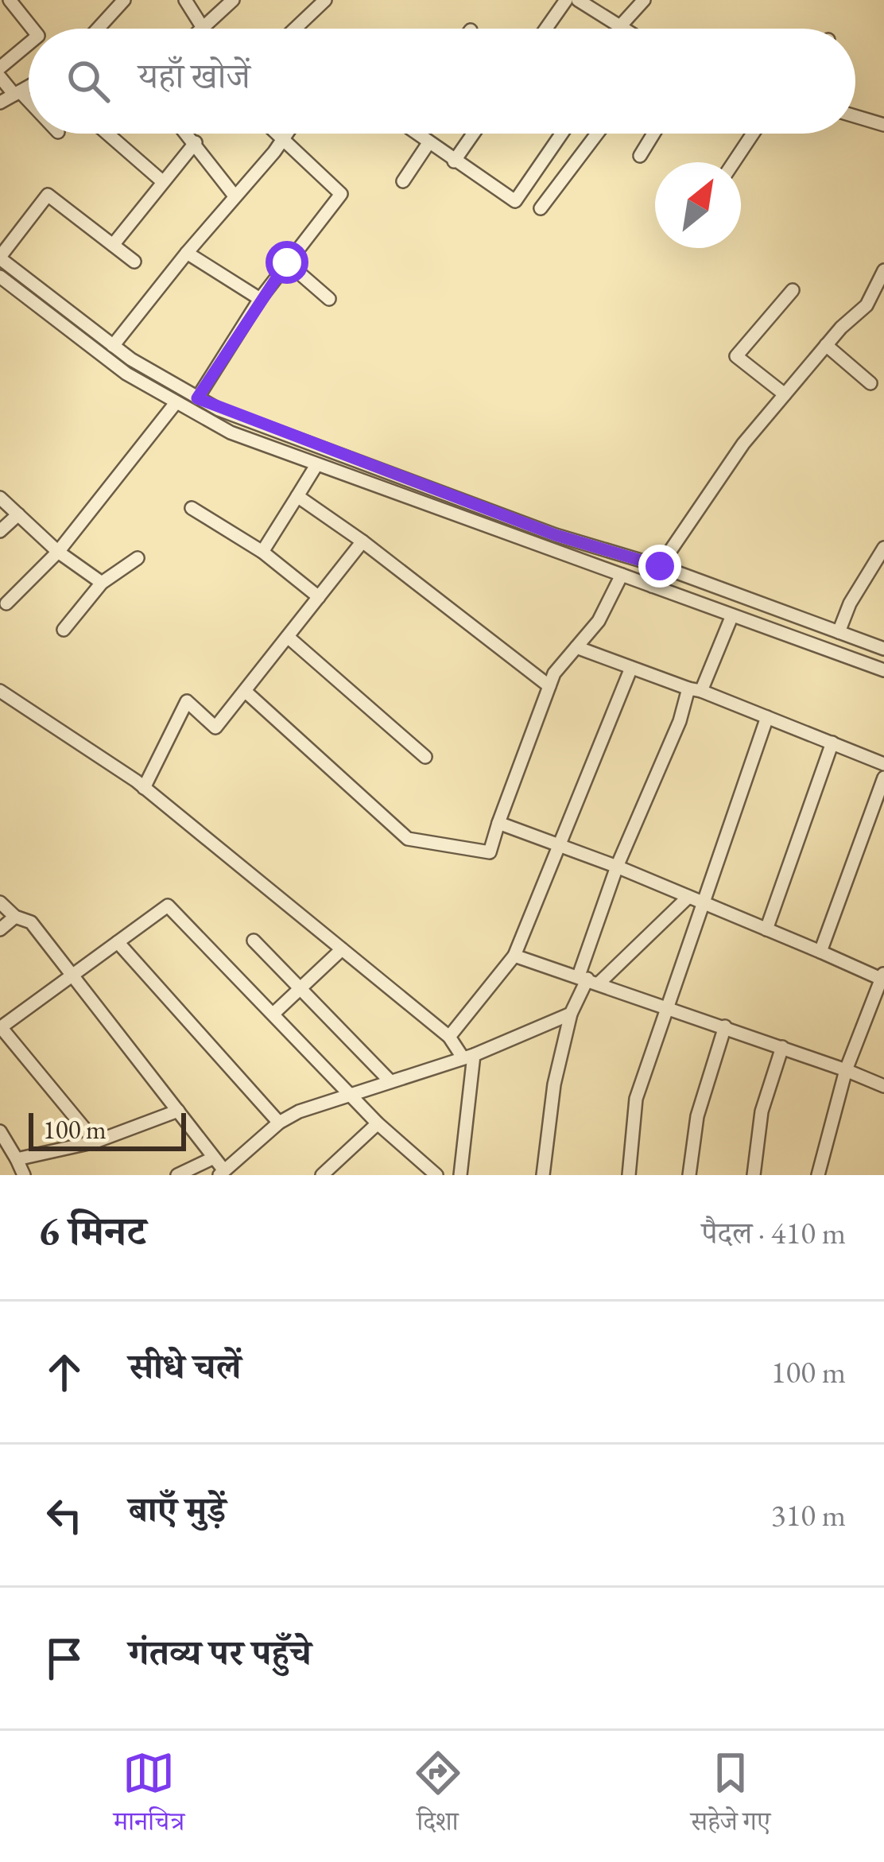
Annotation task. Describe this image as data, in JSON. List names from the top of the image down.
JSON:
{
  "scale_bar": "100 m",
  "north": "top right",
  "page": {
    "search": "यहाँ खोजें",
    "scale": "100 m",
    "heading": ["6 मिनट", "पैदल · 410 m"],
    "list": [
      ["सीधे चलें", "100 m"],
      ["बाएँ मुड़ें", "310 m"],
      "गंतव्य पर पहुँचे"
    ],
    "nav": ["मानचित्र", "दिशा", "सहेजे गए"]
  }
}
